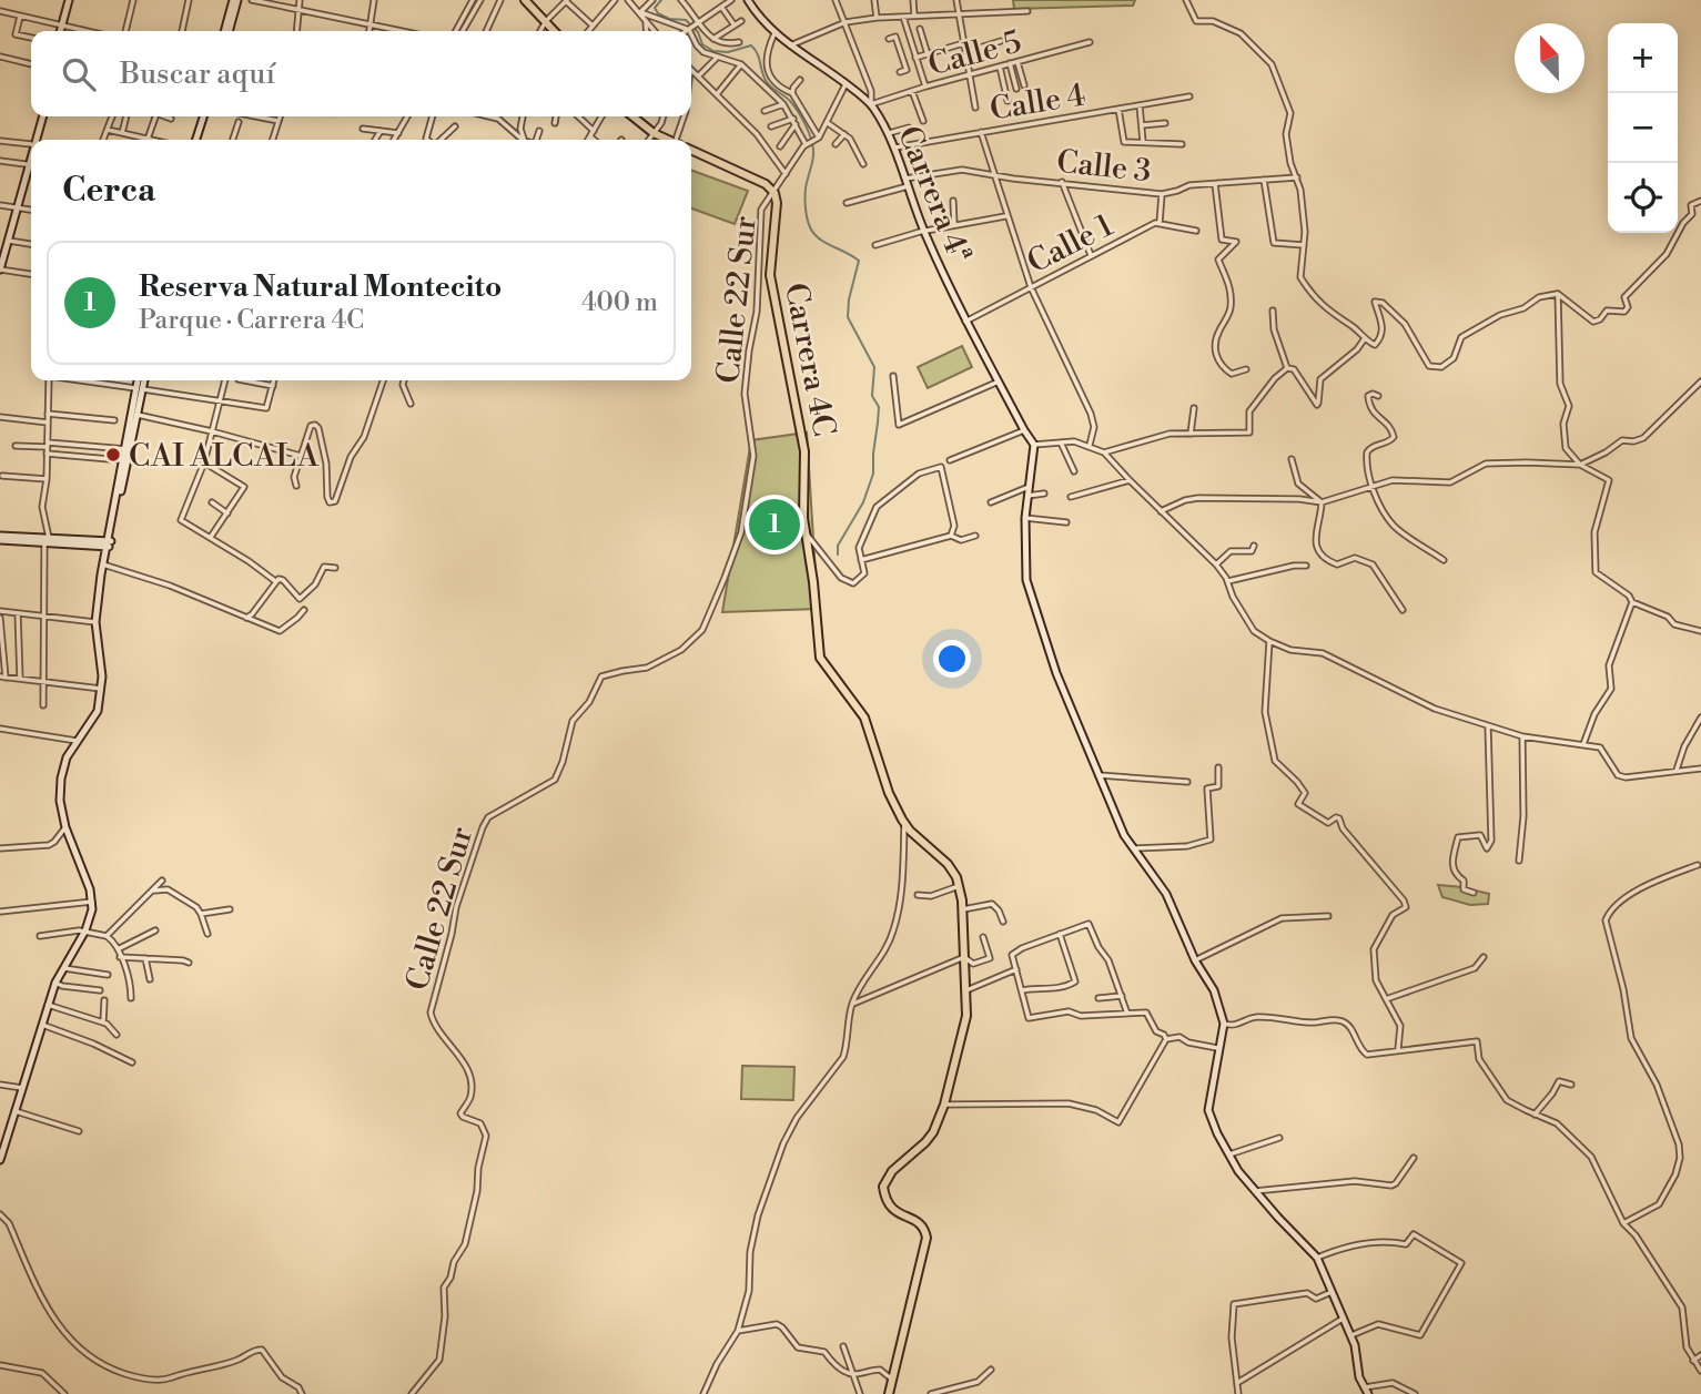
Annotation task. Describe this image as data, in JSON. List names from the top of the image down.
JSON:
{
  "streets": {
    "main road": ["Carrera 4C"],
    "street": [
      "Calle 5",
      "Calle 4",
      "Calle 3",
      "Carrera 4ª",
      "Calle 1",
      "Calle 22 Sur"
    ]
  },
  "crossings": [
    ["Calle 5", "Carrera 4ª"],
    ["Calle 4", "Carrera 4ª"],
    ["Calle 3", "Carrera 4ª"],
    ["Carrera 4ª", "Calle 1"],
    ["Calle 22 Sur", "Carrera 4C"]
  ],
  "places": ["CAI ALCALA"],
  "north": "top",
  "page": {
    "map_buttons": ["+", "−"],
    "search": "Buscar aquí",
    "heading": "Cerca",
    "list": [
      {
        "mark": "1",
        "name": "Reserva Natural Montecito",
        "note": "Parque · Carrera 4C",
        "value": "400 m"
      }
    ],
    "pins": "1"
  }
}
